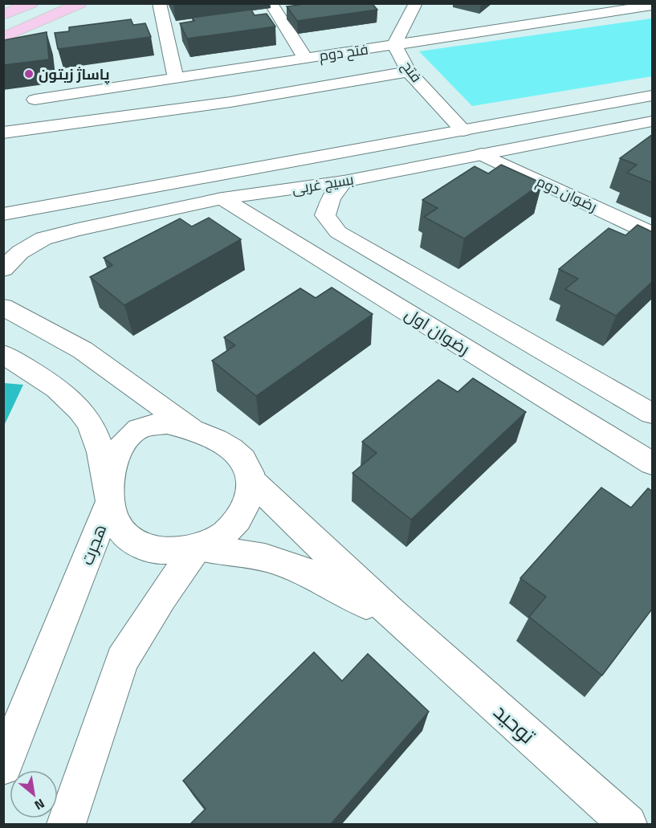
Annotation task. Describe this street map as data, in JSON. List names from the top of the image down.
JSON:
{
  "streets": {
    "street": [
      "فتح دوم",
      "فتح",
      "بسیج غربی",
      "رضوان دوم",
      "رضوان اول",
      "هجرت",
      "توحید"
    ]
  },
  "crossings": [
    ["فتح دوم", "فتح"],
    ["فتح", "بسیج غربی"],
    ["فتح", "رضوان دوم"],
    ["بسیج غربی", "رضوان دوم"],
    ["بسیج غربی", "رضوان اول"]
  ],
  "places": ["پاساژ زیتون"],
  "north": "bottom right"
}
